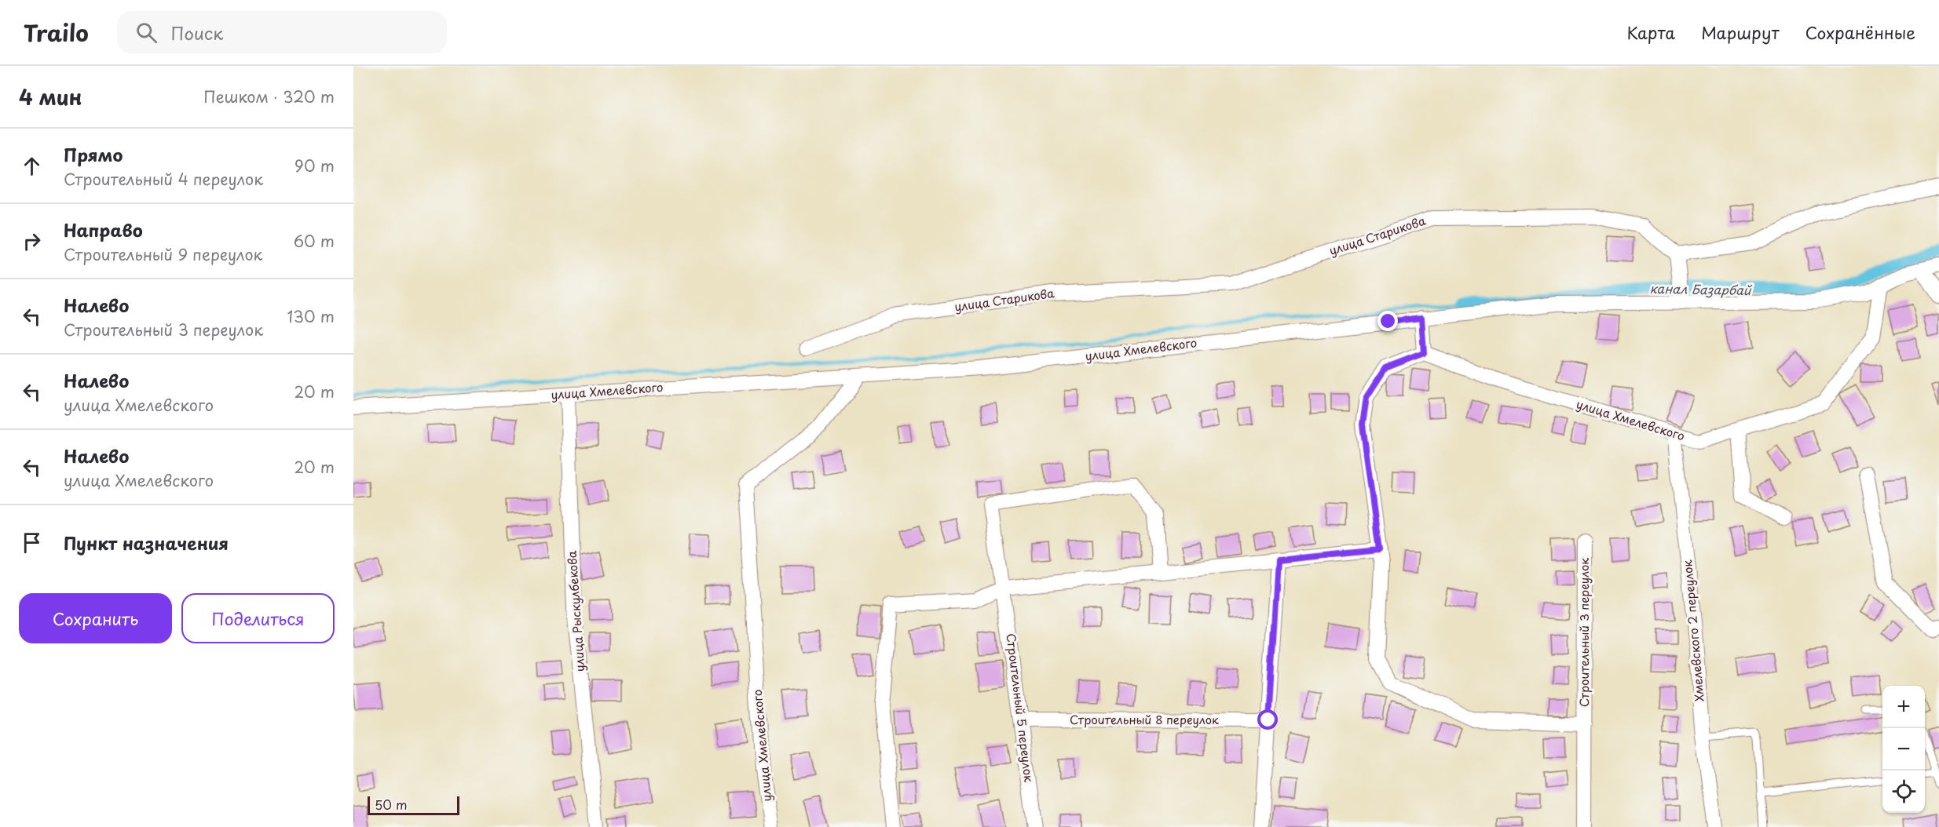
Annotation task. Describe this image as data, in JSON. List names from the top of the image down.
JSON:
{
  "streets": {
    "street": [
      "улица Старикова",
      "улица Хмелевского",
      "улица Рыскулбекова",
      "Хмелевского 2 переулок",
      "Строительный 3 переулок",
      "Строительный 5 переулок",
      "Строительный 8 переулок"
    ]
  },
  "crossings": [
    ["улица Хмелевского", "улица Рыскулбекова"],
    ["улица Хмелевского", "Хмелевского 2 переулок"],
    ["улица Хмелевского", "Строительный 3 переулок"],
    ["Строительный 5 переулок", "Строительный 8 переулок"]
  ],
  "water": ["канал Базарбай"],
  "scale_bar": "50 m",
  "page": {
    "header": "Trailo",
    "search": "Поиск",
    "nav": ["Карта", "Маршрут", "Сохранённые"],
    "heading": ["4 мин", "Пешком · 320 m"],
    "list": [
      ["Прямо", "Строительный 4 переулок", "90 m"],
      ["Направо", "Строительный 9 переулок", "60 m"],
      ["Налево", "Строительный 3 переулок", "130 m"],
      ["Налево", "улица Хмелевского", "20 m"],
      ["Налево", "улица Хмелевского", "20 m"],
      "Пункт назначения"
    ],
    "buttons": ["Сохранить", "Поделиться"],
    "map_buttons": ["+", "−"],
    "scale": "50 m"
  }
}
